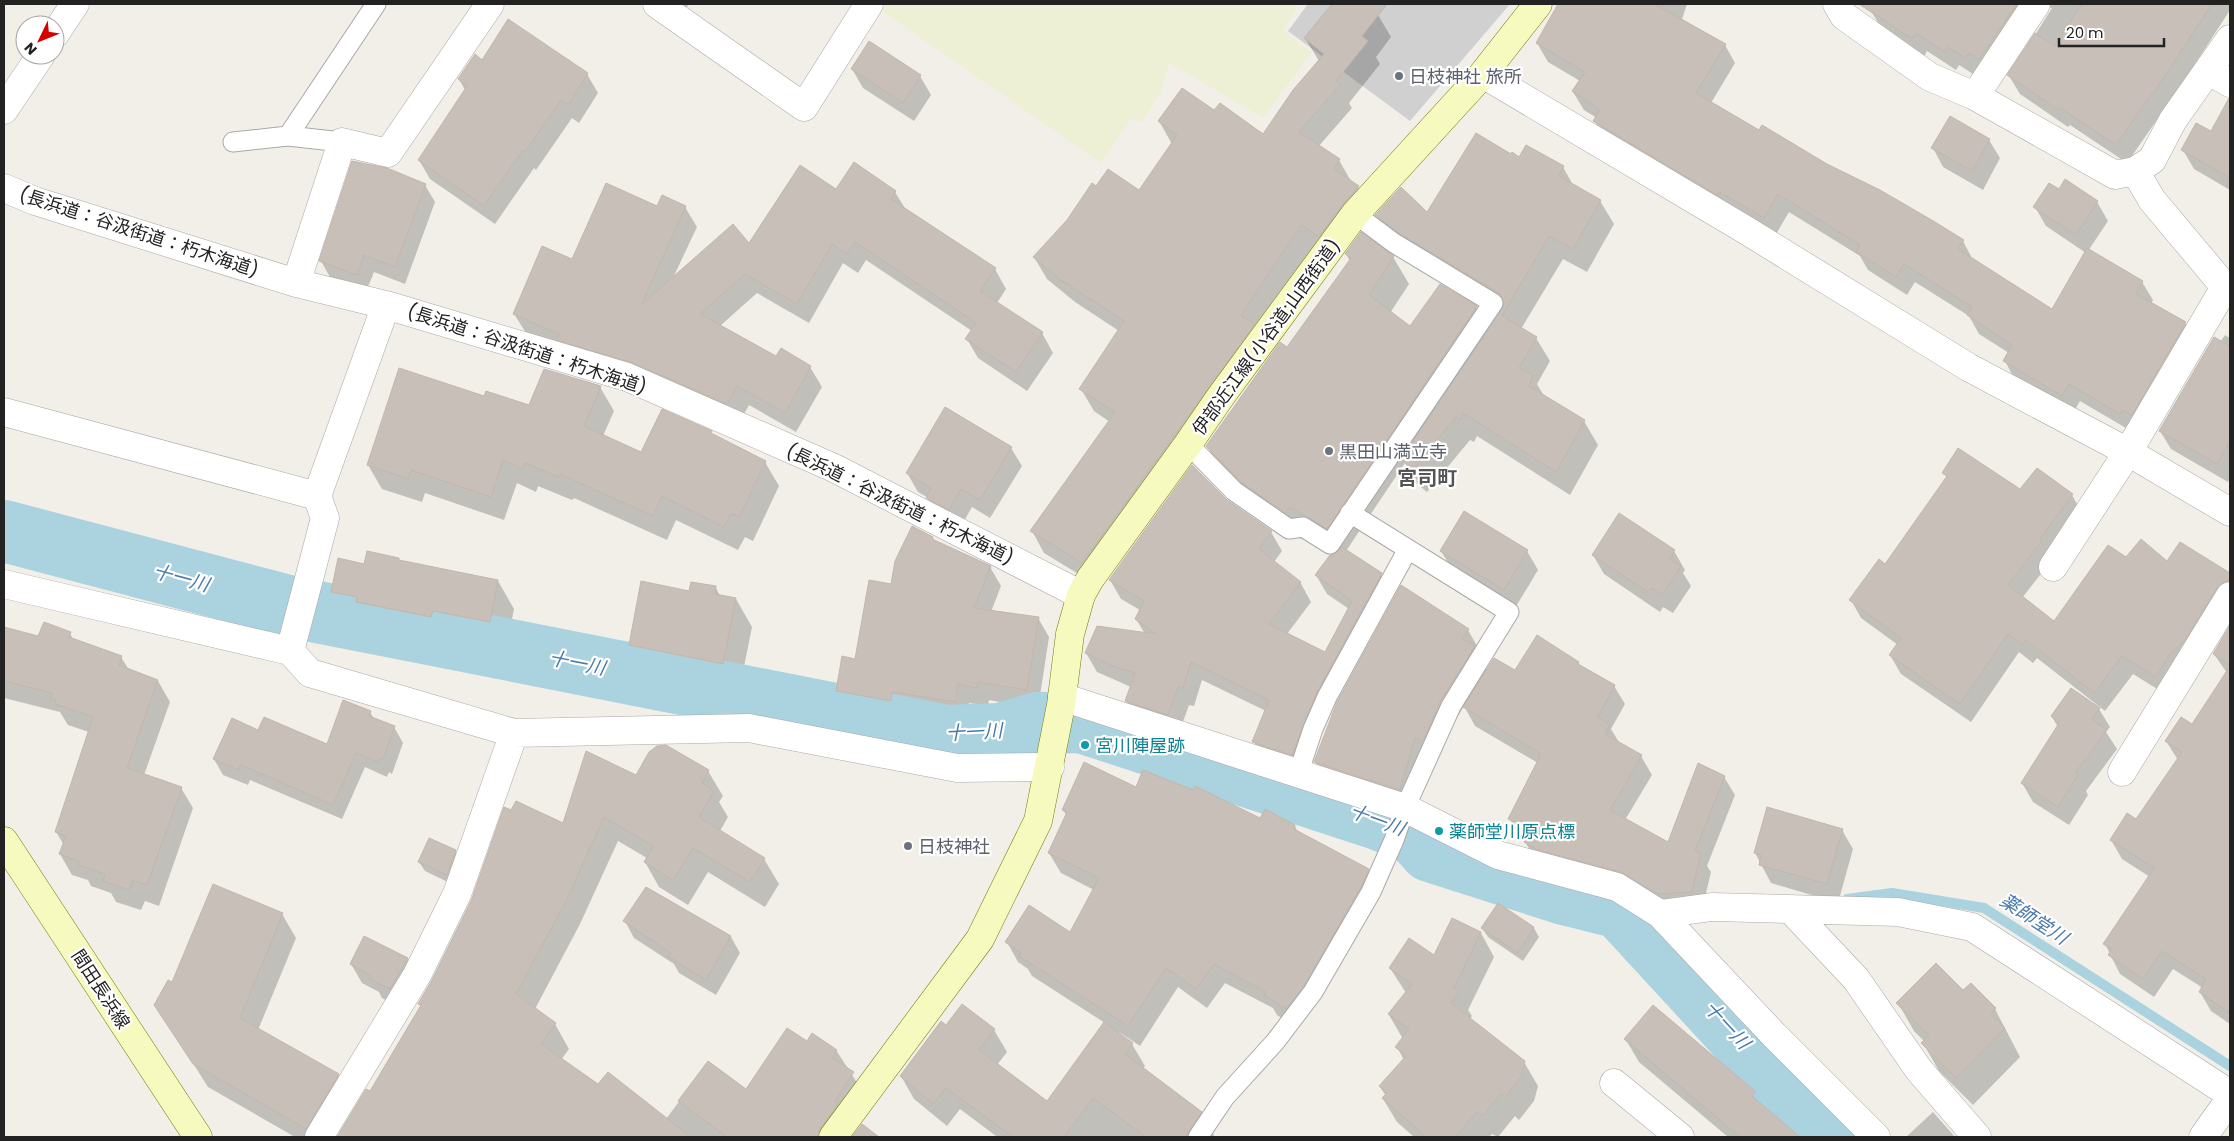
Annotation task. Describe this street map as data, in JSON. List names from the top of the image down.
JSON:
{
  "streets": {
    "main road": ["伊部近江線(小谷道;山西街道)", "間田長浜線"],
    "street": ["(長浜道：谷汲街道：朽木海道)"]
  },
  "crossings": [
    ["(長浜道：谷汲街道：朽木海道)", "伊部近江線(小谷道;山西街道)"]
  ],
  "districts": ["宮司町"],
  "water": ["十一川", "薬師堂川"],
  "places": [
    "日枝神社 旅所",
    "黒田山満立寺",
    "宮川陣屋跡",
    "薬師堂川原点標",
    "日枝神社"
  ],
  "scale_bar": "20 m",
  "north": "bottom left"
}
